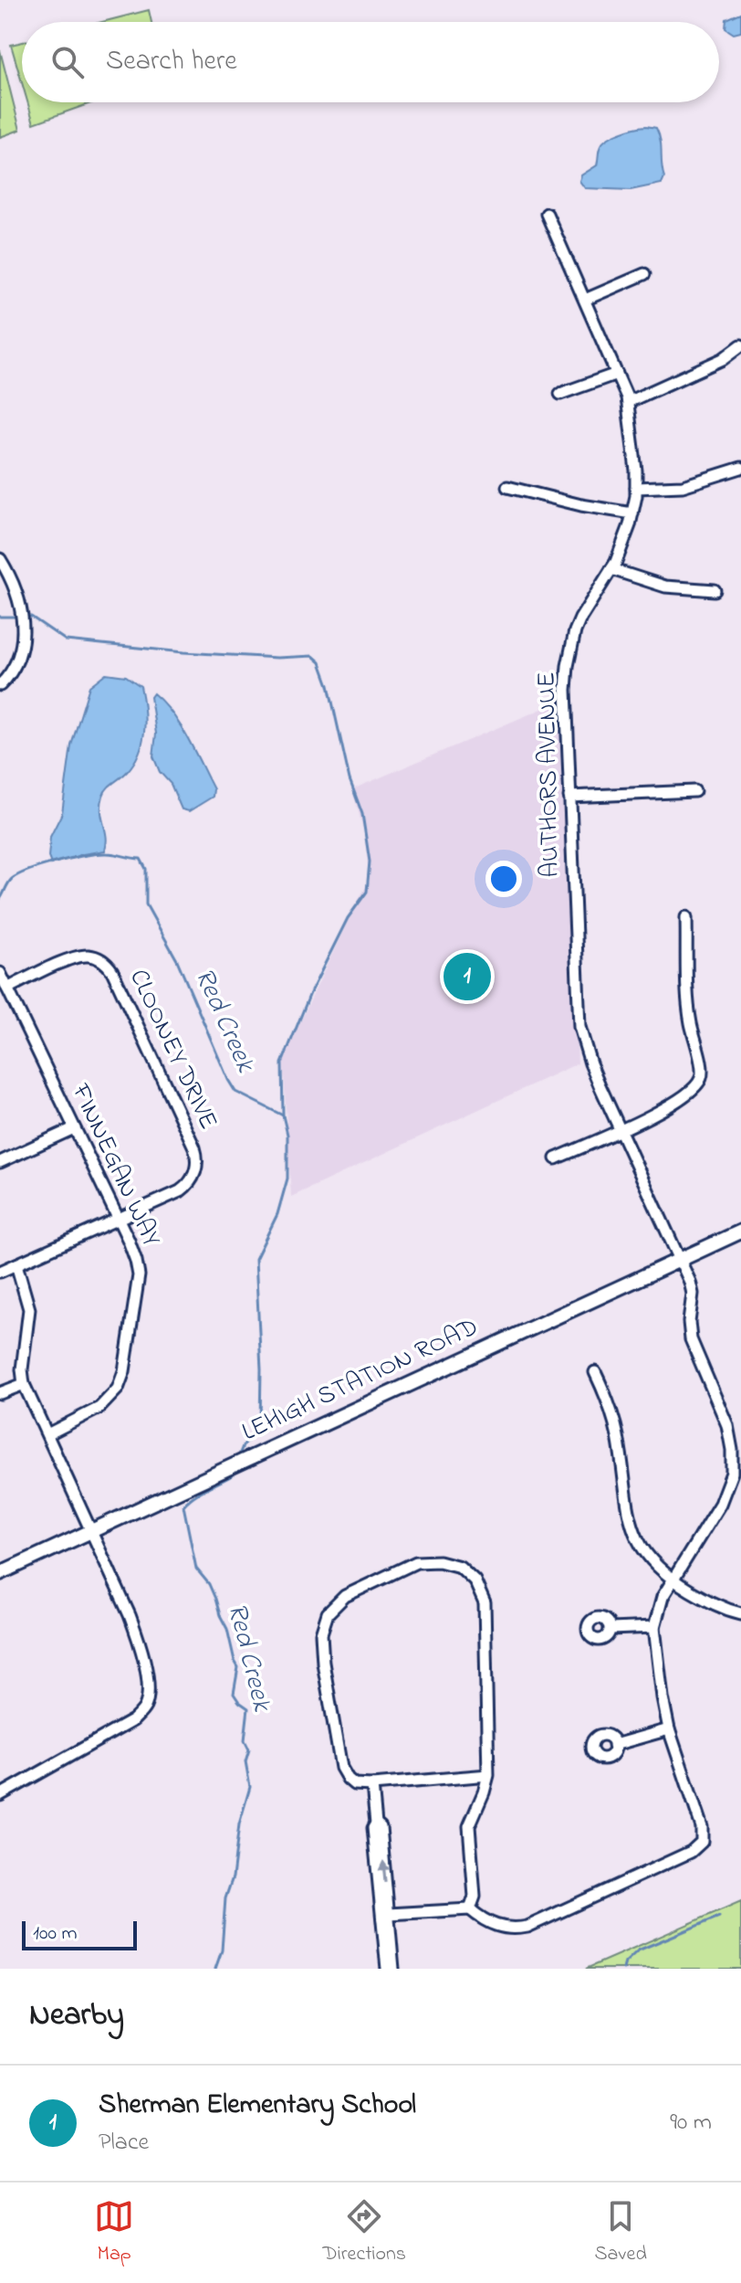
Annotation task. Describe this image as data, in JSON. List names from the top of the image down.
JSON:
{
  "streets": {
    "main road": ["LEHIGH STATION ROAD"],
    "street": ["AUTHORS AVENUE", "CLOONEY DRIVE", "FINNEGAN WAY"]
  },
  "crossings": [
    ["AUTHORS AVENUE", "LEHIGH STATION ROAD"],
    ["CLOONEY DRIVE", "FINNEGAN WAY"]
  ],
  "water": ["Red Creek"],
  "scale_bar": "100 m",
  "page": {
    "search": "Search here",
    "pins": "1",
    "scale": "100 m",
    "heading": "Nearby",
    "list": [
      {
        "mark": "1",
        "name": "Sherman Elementary School",
        "note": "Place",
        "value": "90 m"
      }
    ],
    "nav": ["Map", "Directions", "Saved"]
  }
}
